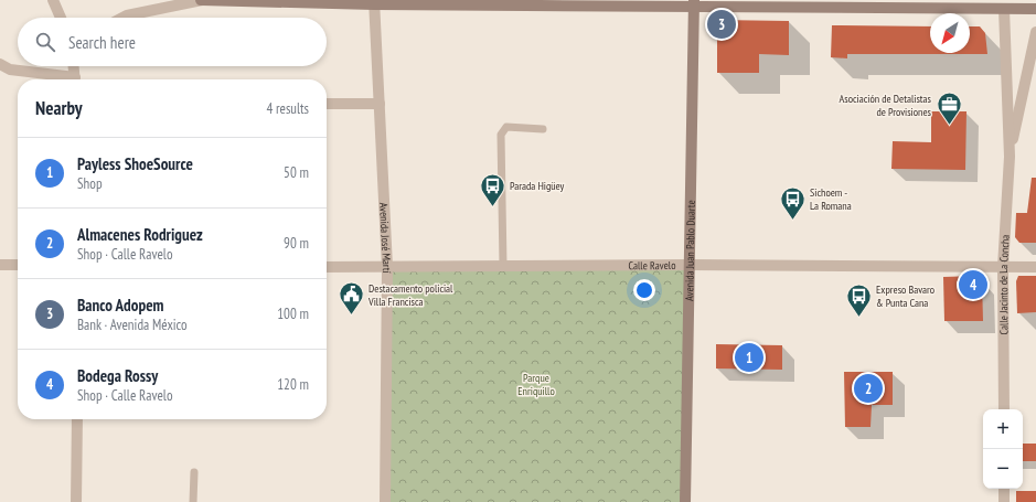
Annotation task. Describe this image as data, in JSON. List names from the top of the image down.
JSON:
{
  "streets": {
    "main road": ["Avenida Juan Pablo Duarte"],
    "street": ["Avenida José Martí", "Calle Ravelo", "Calle Jacinto de La Concha"]
  },
  "crossings": [
    ["Avenida José Martí", "Calle Ravelo"],
    ["Avenida Juan Pablo Duarte", "Calle Ravelo"],
    ["Calle Ravelo", "Calle Jacinto de La Concha"]
  ],
  "parks": ["Parque Enriquillo"],
  "places": {
    "office": ["Asociación de Detalistas de Provisiones"],
    "bus stop": ["Parada Higüey", "Sichoem - La Romana", "Expreso Bavaro & Punta Cana"],
    "public building": ["Destacamento policial Villa Francisca"]
  },
  "north": "bottom left",
  "page": {
    "pins": [
      "3",
      "4",
      "1",
      "2"
    ],
    "search": "Search here",
    "heading": ["Nearby", "4 results"],
    "list": [
      {
        "mark": "1",
        "name": "Payless ShoeSource",
        "note": "Shop",
        "value": "50 m"
      },
      {
        "mark": "2",
        "name": "Almacenes Rodriguez",
        "note": "Shop · Calle Ravelo",
        "value": "90 m"
      },
      {
        "mark": "3",
        "name": "Banco Adopem",
        "note": "Bank · Avenida México",
        "value": "100 m"
      },
      {
        "mark": "4",
        "name": "Bodega Rossy",
        "note": "Shop · Calle Ravelo",
        "value": "120 m"
      }
    ],
    "map_buttons": ["+", "−"]
  }
}
